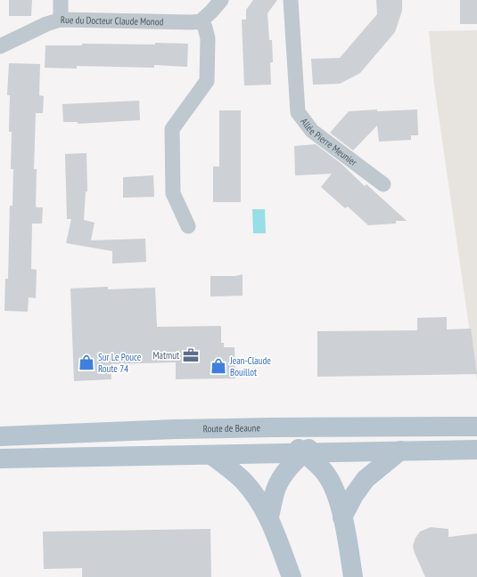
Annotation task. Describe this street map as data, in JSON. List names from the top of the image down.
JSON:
{
  "streets": {
    "main road": ["Route de Beaune"],
    "street": ["Rue du Docteur Claude Monod", "Allée Pierre Meunier"]
  },
  "places": {
    "office": ["Matmut"],
    "shop": ["Sur Le Pouce Route 74", "Jean-Claude Bouillot"]
  }
}
